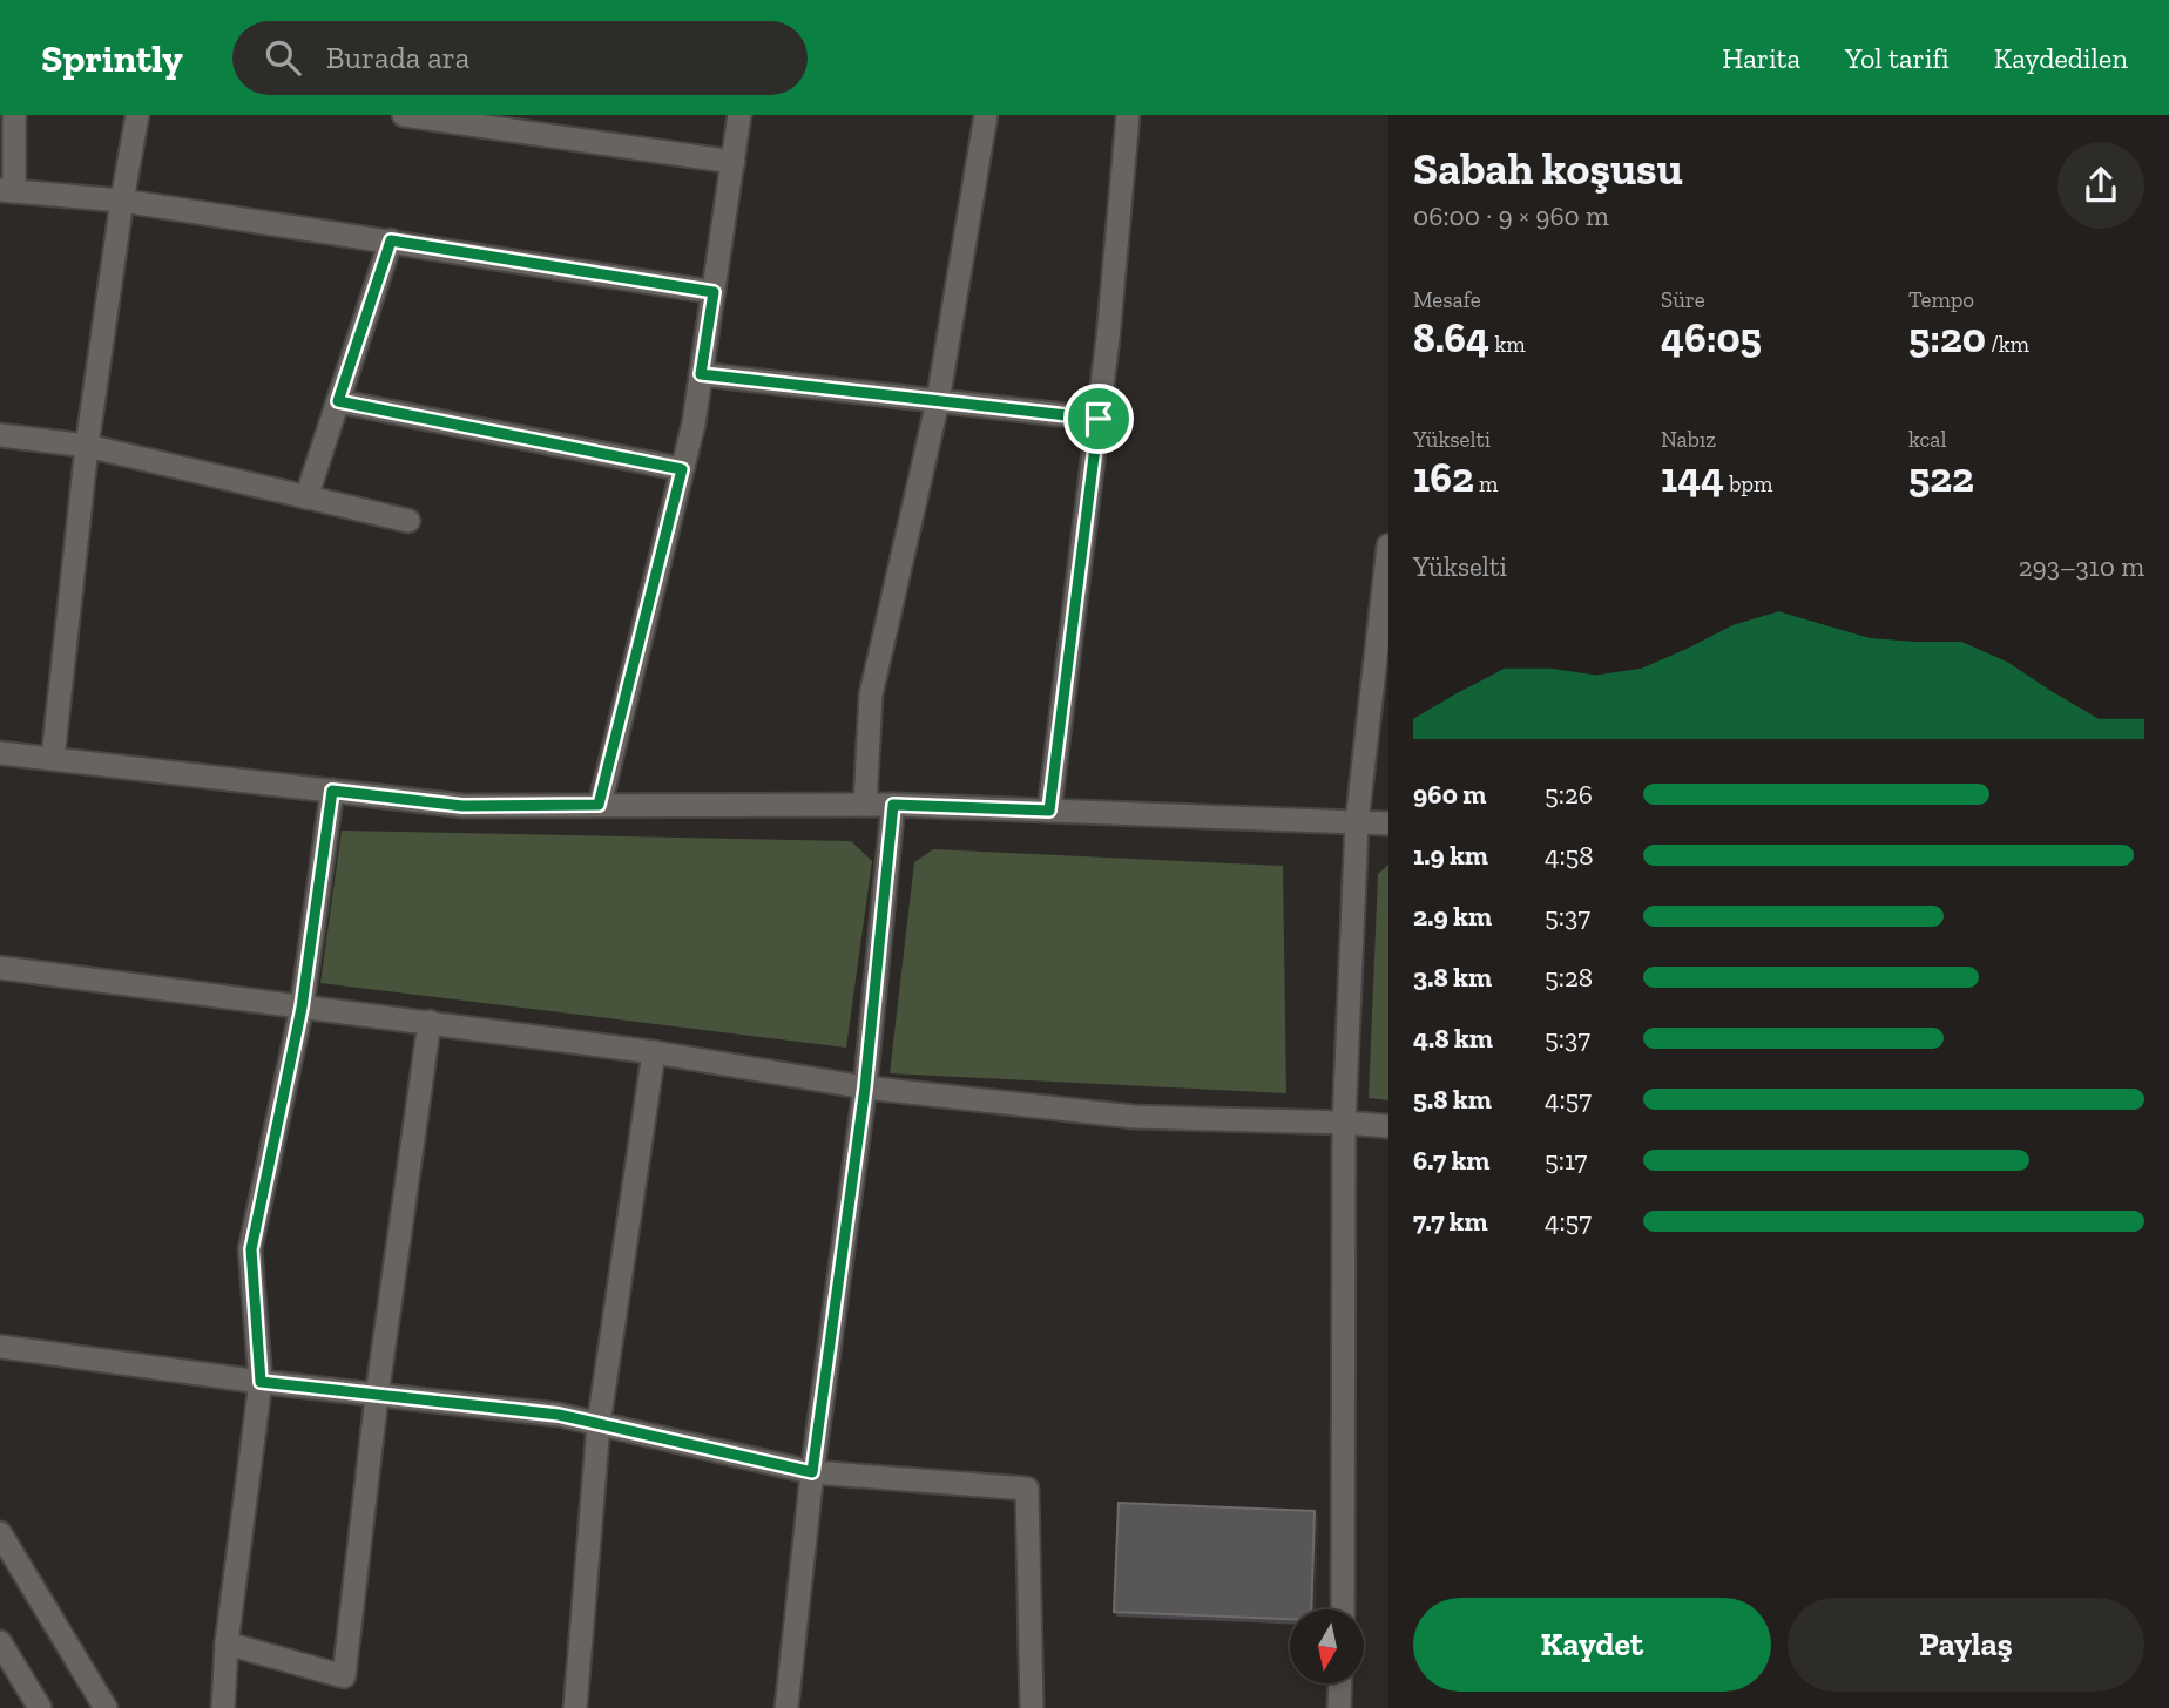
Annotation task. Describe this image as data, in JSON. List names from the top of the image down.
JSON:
{
  "north": "bottom",
  "page": {
    "header": "Sprintly",
    "search": "Burada ara",
    "nav": ["Harita", "Yol tarifi", "Kaydedilen"],
    "heading": ["Sabah koşusu", "06:00 · 9 × 960 m"],
    "stats": [
      ["Mesafe", "8.64 km"],
      ["Süre", "46:05"],
      ["Tempo", "5:20 /km"],
      ["Yükselti", "162 m"],
      ["Nabız", "144 bpm"],
      ["kcal", "522"]
    ],
    "chart": ["Yükselti", "293–310 m"],
    "list": [
      {
        "name": "960 m",
        "note": "5:26"
      },
      {
        "name": "1.9 km",
        "note": "4:58"
      },
      {
        "name": "2.9 km",
        "note": "5:37"
      },
      {
        "name": "3.8 km",
        "note": "5:28"
      },
      {
        "name": "4.8 km",
        "note": "5:37"
      },
      {
        "name": "5.8 km",
        "note": "4:57"
      },
      {
        "name": "6.7 km",
        "note": "5:17"
      },
      {
        "name": "7.7 km",
        "note": "4:57"
      }
    ],
    "buttons": ["Kaydet", "Paylaş"]
  }
}
